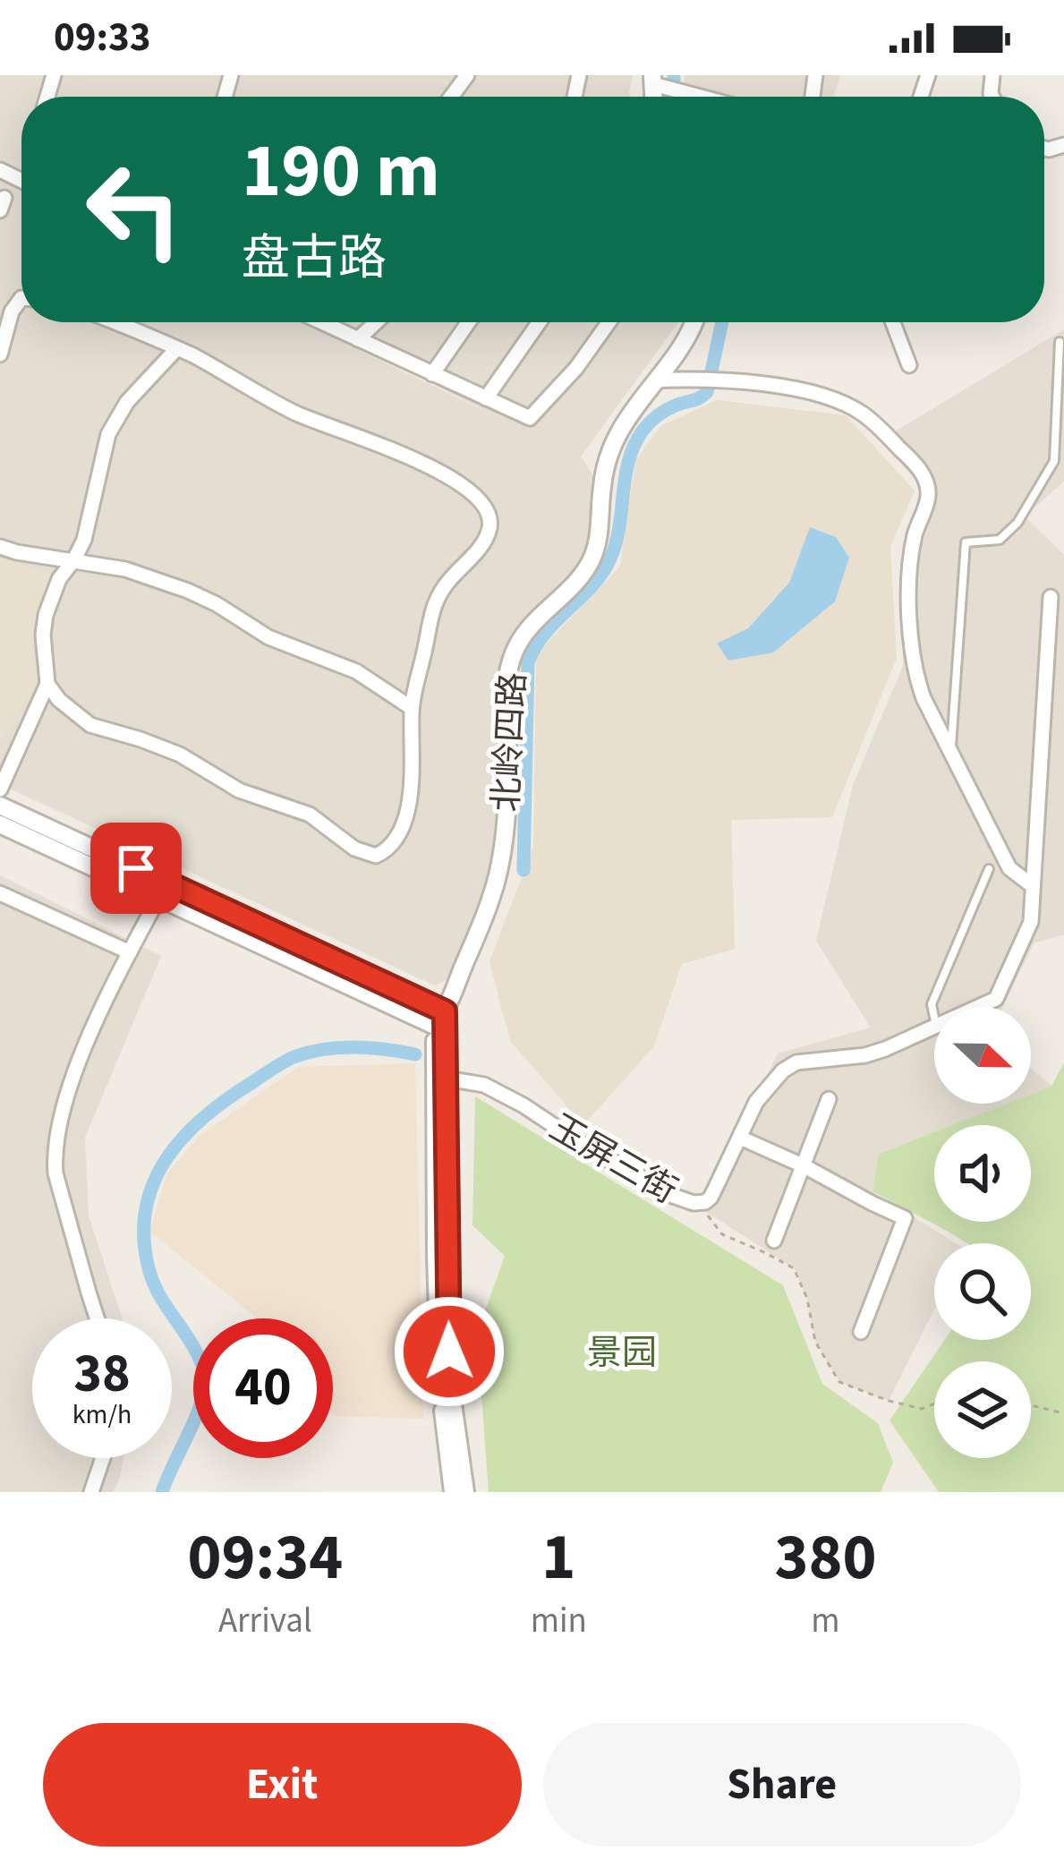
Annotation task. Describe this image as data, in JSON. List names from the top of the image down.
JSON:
{
  "streets": {
    "street": ["北岭四路", "玉屏三街"]
  },
  "parks": ["景园"],
  "north": "right",
  "page": {
    "status": "09:33",
    "turn": ["190 m", "盘古路"],
    "speed": "38 km/h",
    "limit": "40",
    "eta": [
      "09:34",
      "Arrival",
      "1",
      "min",
      "380",
      "m"
    ],
    "buttons": ["Exit", "Share"]
  }
}
